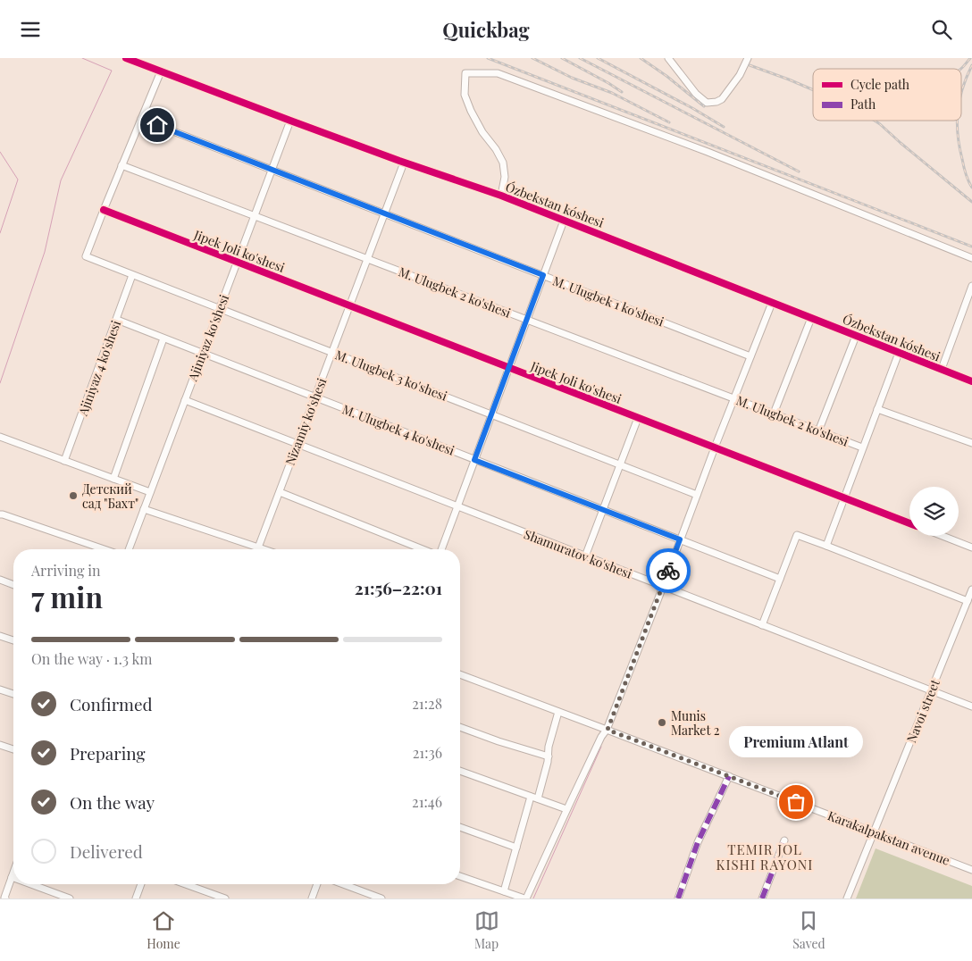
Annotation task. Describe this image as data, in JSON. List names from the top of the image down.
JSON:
{
  "streets": {
    "street": [
      "Ózbekstan kóshesi",
      "Jipek Joli ko'shesi",
      "M. Ulugbek 2 ko'shesi",
      "M. Ulugbek 1 ko'shesi",
      "Ajiniyaz ko'shesi",
      "Ajiniyaz 4 ko'shesi",
      "M. Ulugbek 3 ko'shesi",
      "Nizamiy ko'shesi",
      "M. Ulugbek 4 ko'shesi",
      "Shamuratov ko'shesi",
      "Navoi street",
      "Karakalpakstan avenue"
    ]
  },
  "crossings": [
    ["Ózbekstan kóshesi", "Ajiniyaz ko'shesi"],
    ["Ózbekstan kóshesi", "Nizamiy ko'shesi"],
    ["Jipek Joli ko'shesi", "Ajiniyaz ko'shesi"],
    ["Jipek Joli ko'shesi", "M. Ulugbek 3 ko'shesi"],
    ["Jipek Joli ko'shesi", "Nizamiy ko'shesi"],
    ["M. Ulugbek 2 ko'shesi", "Ajiniyaz ko'shesi"],
    ["M. Ulugbek 2 ko'shesi", "Nizamiy ko'shesi"],
    ["M. Ulugbek 1 ko'shesi", "Ajiniyaz ko'shesi"],
    ["M. Ulugbek 1 ko'shesi", "Nizamiy ko'shesi"],
    ["Ajiniyaz ko'shesi", "M. Ulugbek 3 ko'shesi"],
    ["Ajiniyaz ko'shesi", "M. Ulugbek 4 ko'shesi"],
    ["Ajiniyaz ko'shesi", "Shamuratov ko'shesi"],
    ["Ajiniyaz 4 ko'shesi", "M. Ulugbek 3 ko'shesi"],
    ["Ajiniyaz 4 ko'shesi", "M. Ulugbek 4 ko'shesi"],
    ["M. Ulugbek 3 ko'shesi", "Nizamiy ko'shesi"],
    ["Nizamiy ko'shesi", "M. Ulugbek 4 ko'shesi"],
    ["Nizamiy ko'shesi", "Shamuratov ko'shesi"],
    ["Shamuratov ko'shesi", "Navoi street"],
    ["Navoi street", "Karakalpakstan avenue"]
  ],
  "districts": ["TEMIR JOL KISHI RAYONI"],
  "places": ["Детский сад \"Бахт\"", "Munis Market 2", "Premium Atlant"],
  "legend": ["Cycle path", "Path"],
  "page": {
    "header": "Quickbag",
    "heading": ["7 min", "Arriving in", "21:56–22:01"],
    "bar": "On the way · 1.3 km",
    "list": [
      ["Confirmed", "21:28"],
      ["Preparing", "21:36"],
      ["On the way", "21:46"],
      "Delivered"
    ],
    "bubble": "Premium Atlant",
    "tabs": ["Home", "Map", "Saved"]
  }
}
